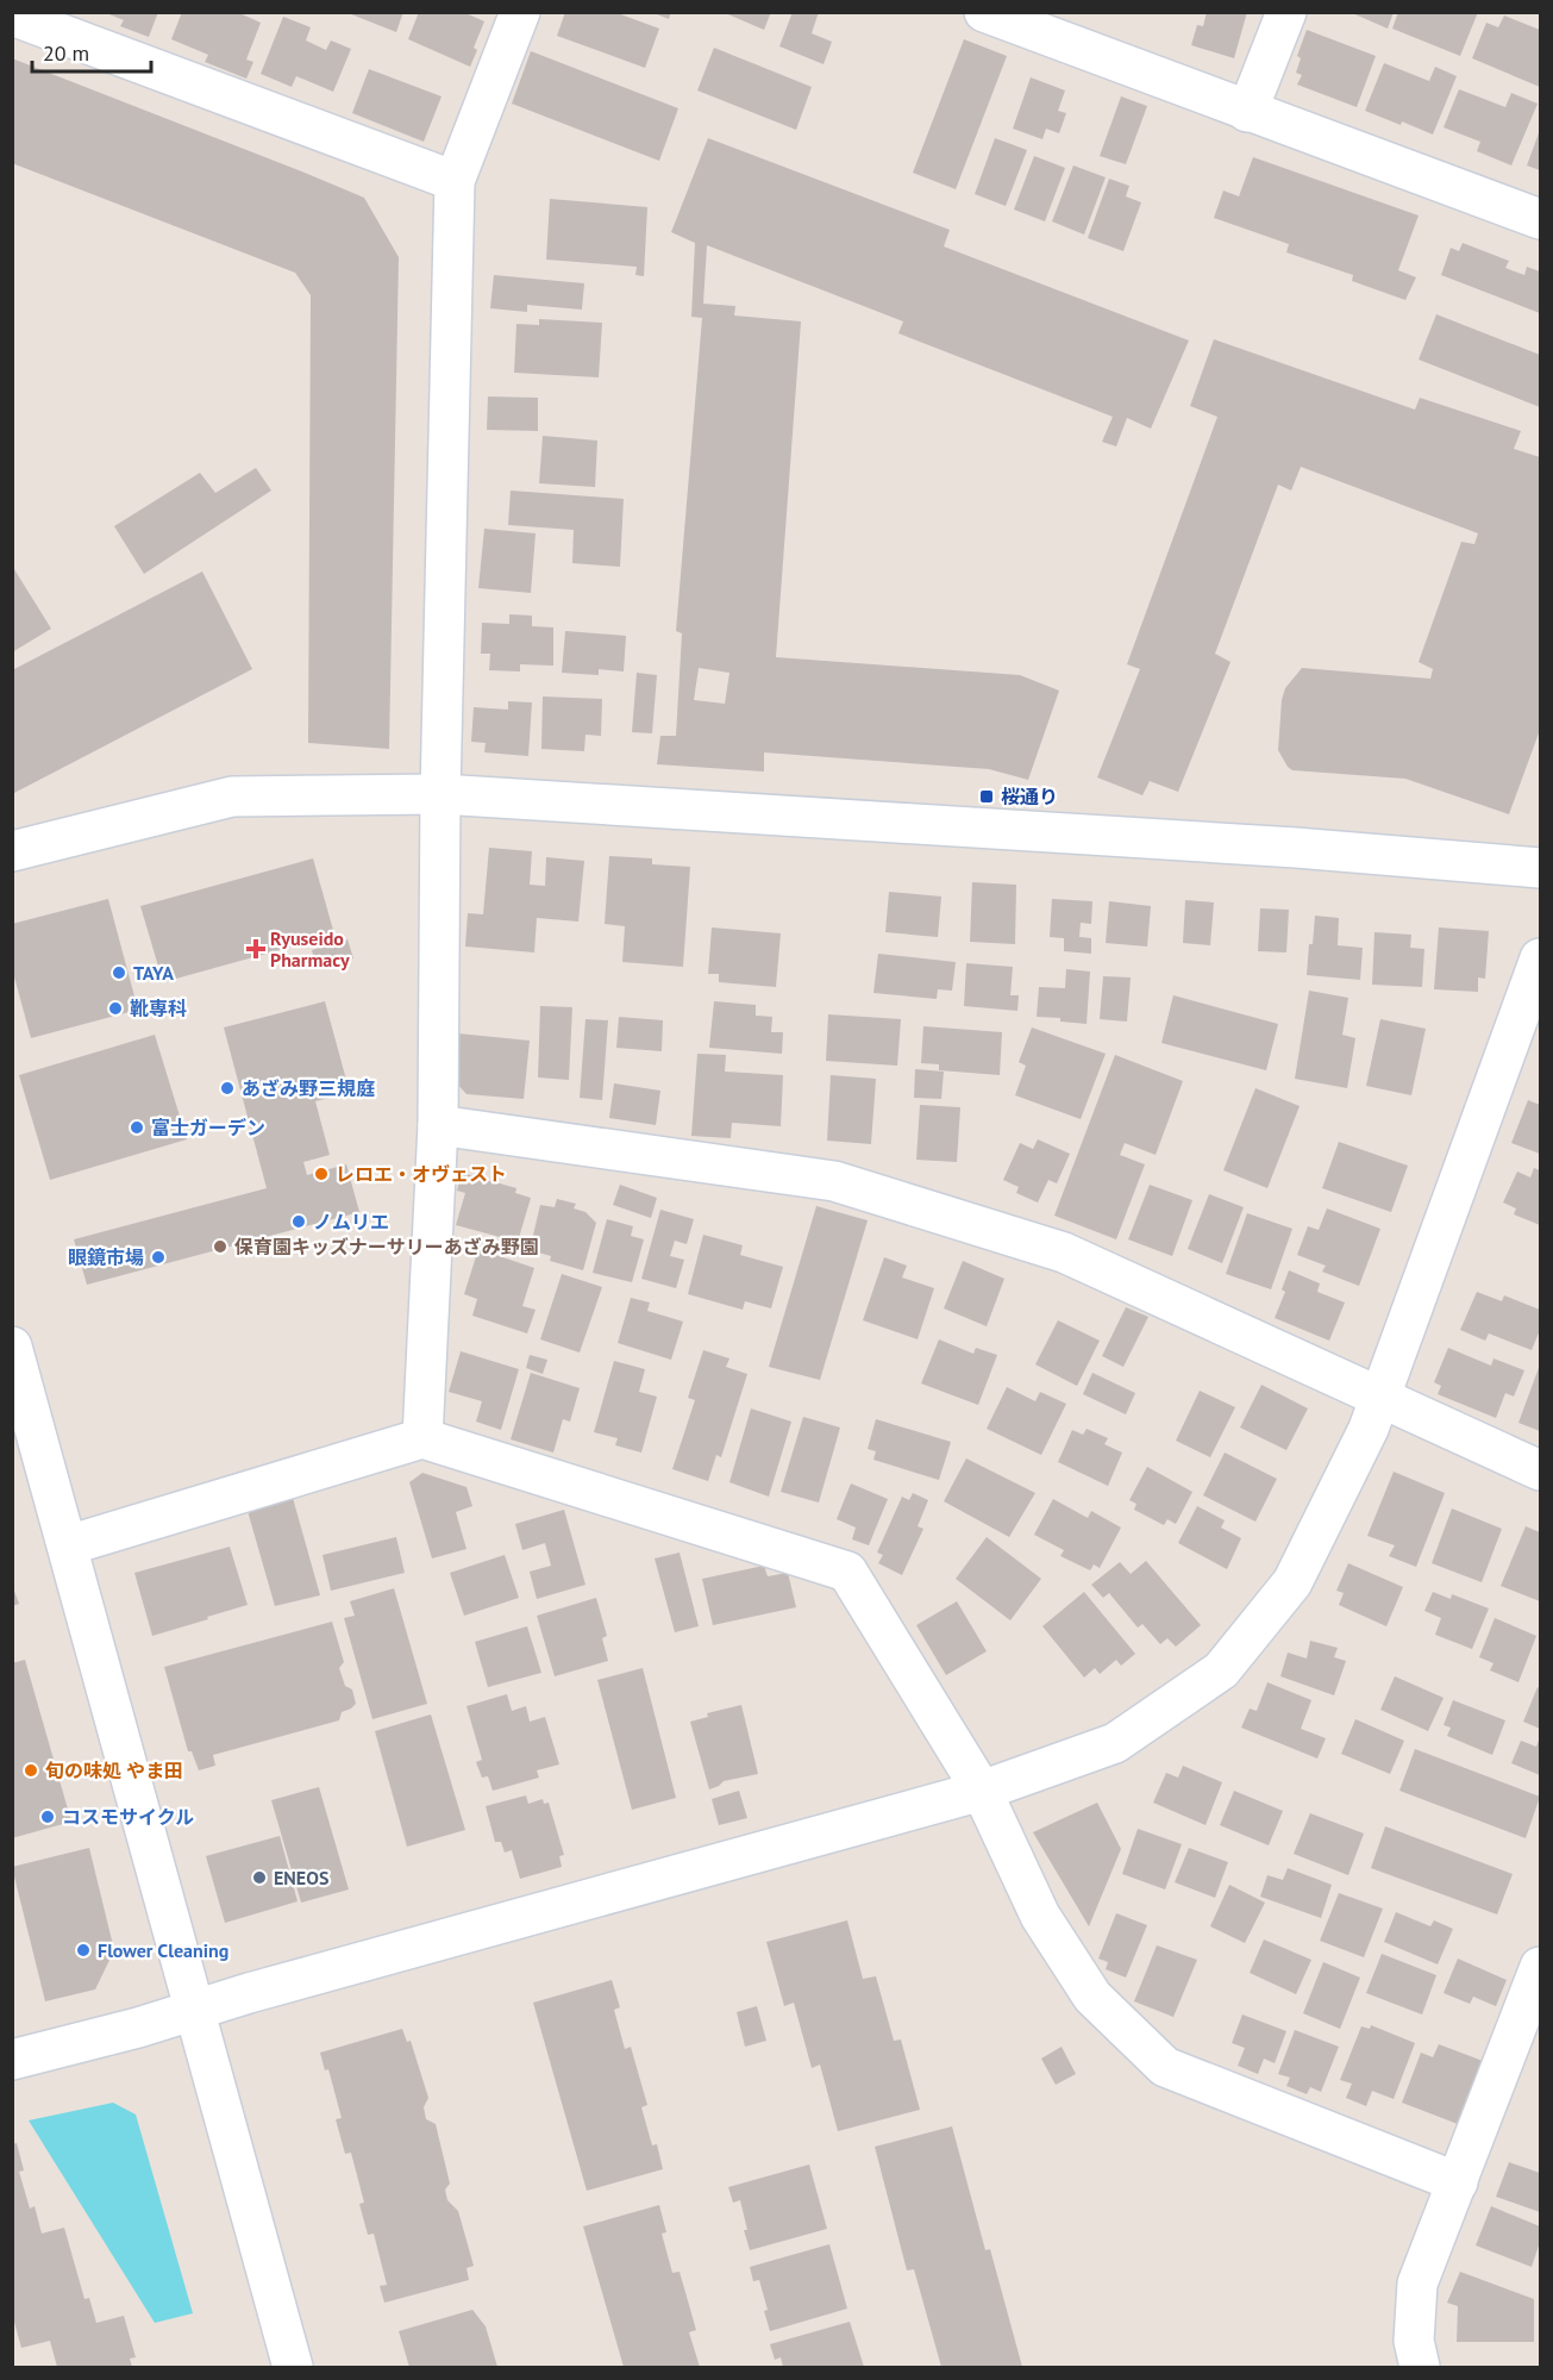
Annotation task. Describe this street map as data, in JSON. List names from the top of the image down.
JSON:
{
  "places": {
    "transit": ["桜通り"],
    "health": ["Ryuseido Pharmacy"],
    "other": [
      "TAYA",
      "靴専科",
      "あざみ野三規庭",
      "富士ガーデン",
      "レロエ・オヴェスト",
      "ノムリエ",
      "保育園キッズナーサリーあざみ野園",
      "眼鏡市場",
      "旬の味処 やま田",
      "コスモサイクル",
      "ENEOS",
      "Flower Cleaning"
    ]
  },
  "scale_bar": "20 m"
}
